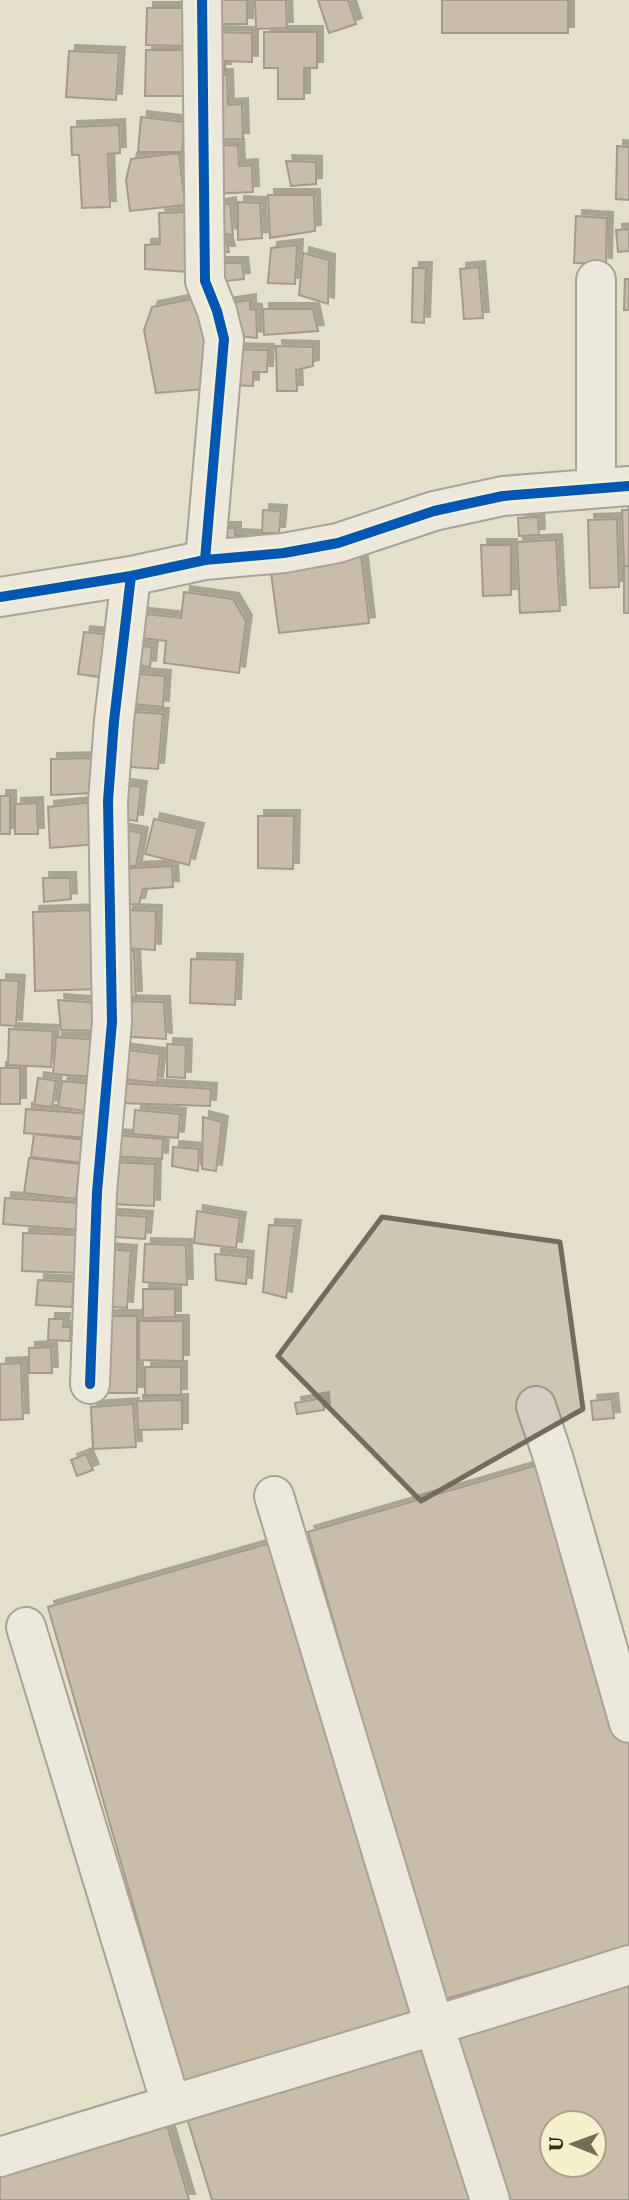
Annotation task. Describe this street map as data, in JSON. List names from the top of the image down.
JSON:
{
  "north": "left"
}
